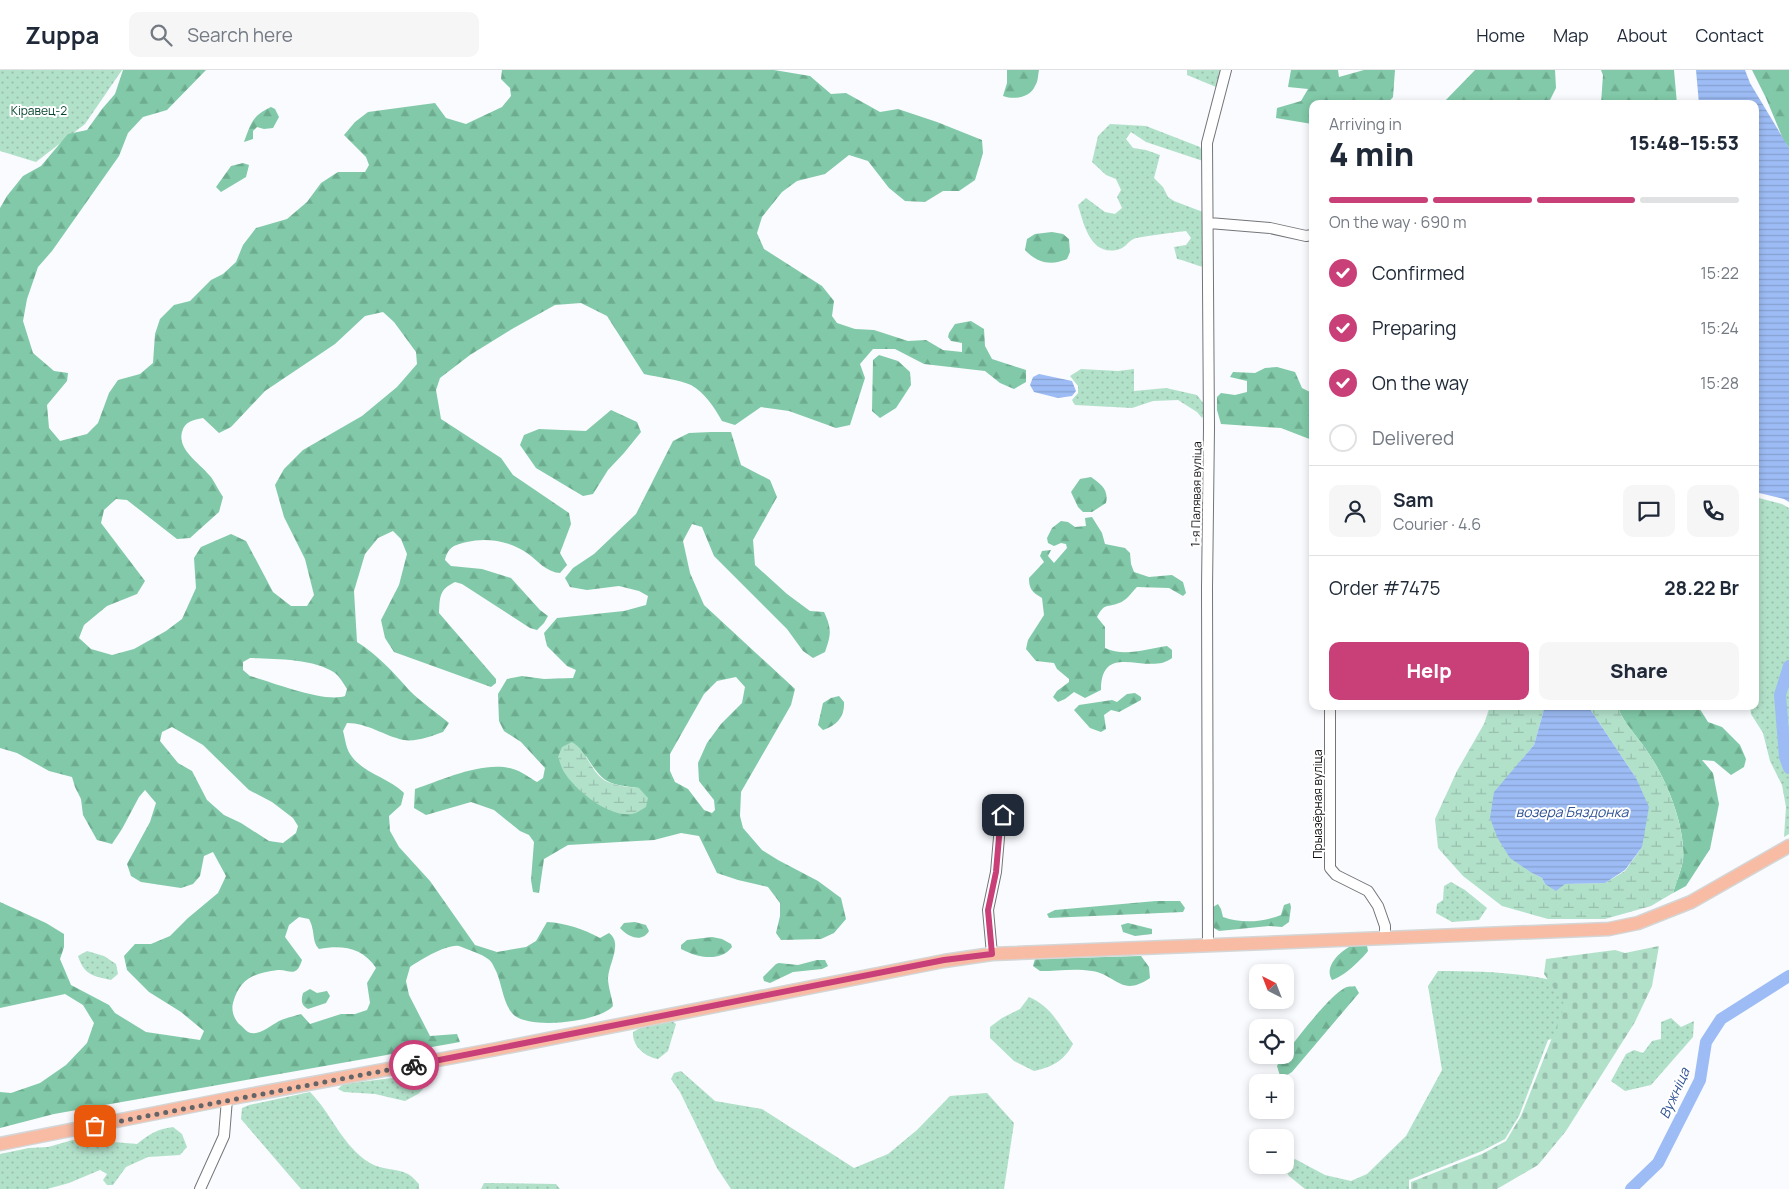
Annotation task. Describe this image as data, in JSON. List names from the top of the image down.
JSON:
{
  "streets": {
    "street": ["1-я Палявая вуліца", "Прыазёрная вуліца"]
  },
  "water": ["возера Бяздонка", "Вужніца"],
  "parks": ["Кіравец-2"],
  "north": "top left",
  "page": {
    "header": "Zuppa",
    "search": "Search here",
    "nav": [
      "Home",
      "Map",
      "About",
      "Contact"
    ],
    "heading": ["4 min", "Arriving in", "15:48–15:53"],
    "panel": [
      "Sam",
      "Courier · 4.6",
      "Order #7475",
      "28.22 Br"
    ],
    "bar": "On the way · 690 m",
    "list": [
      ["Confirmed", "15:22"],
      ["Preparing", "15:24"],
      ["On the way", "15:28"],
      "Delivered"
    ],
    "buttons": ["Help", "Share"],
    "map_buttons": ["+", "−"]
  }
}
